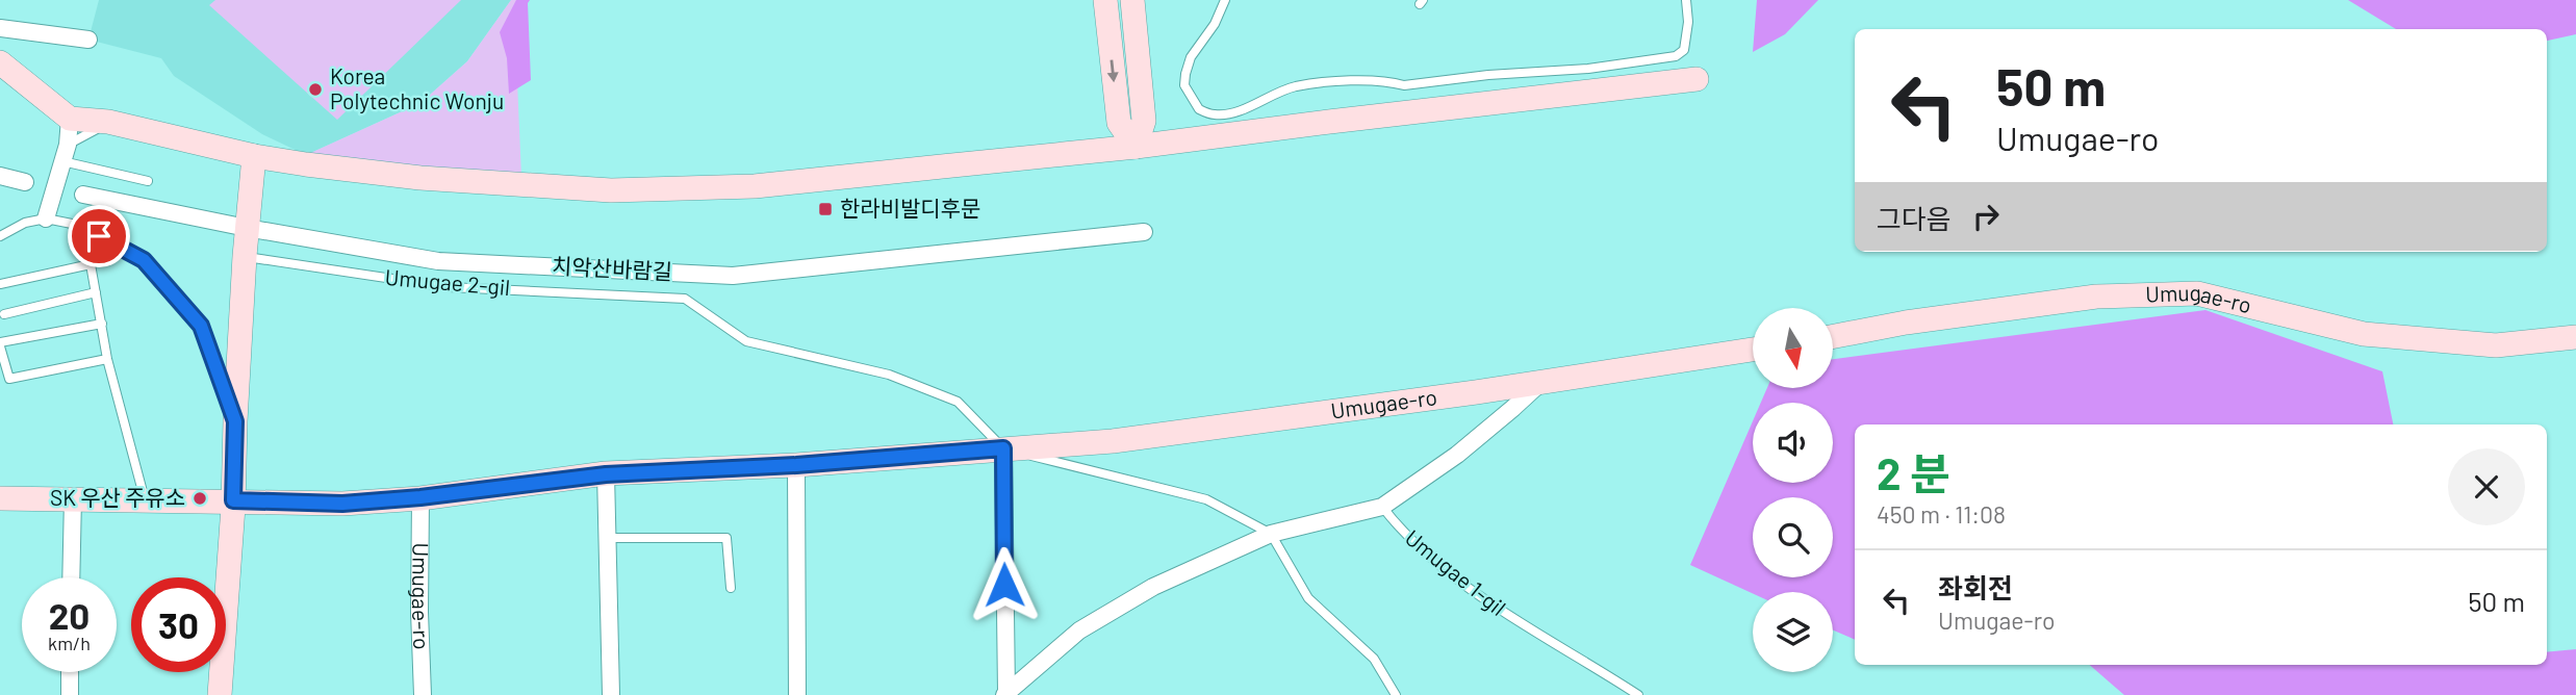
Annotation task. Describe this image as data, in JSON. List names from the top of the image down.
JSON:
{
  "streets": {
    "street": ["치악산바람길", "Umugae-ro"],
    "lane": ["Umugae 2-gil", "Umugae 1-gil"]
  },
  "crossings": [
    ["Umugae 2-gil", "Umugae-ro"]
  ],
  "places": {
    "other": ["Korea Polytechnic Wonju", "SK 우산 주유소"],
    "transit": ["한라비발디후문"]
  },
  "north": "bottom",
  "page": {
    "turn": ["50 m", "Umugae-ro"],
    "then": "그다음",
    "heading": ["2 분", "450 m · 11:08"],
    "list": [
      {
        "name": "좌회전",
        "note": "Umugae-ro",
        "value": "50 m"
      }
    ],
    "speed": "20 km/h",
    "limit": "30"
  }
}
